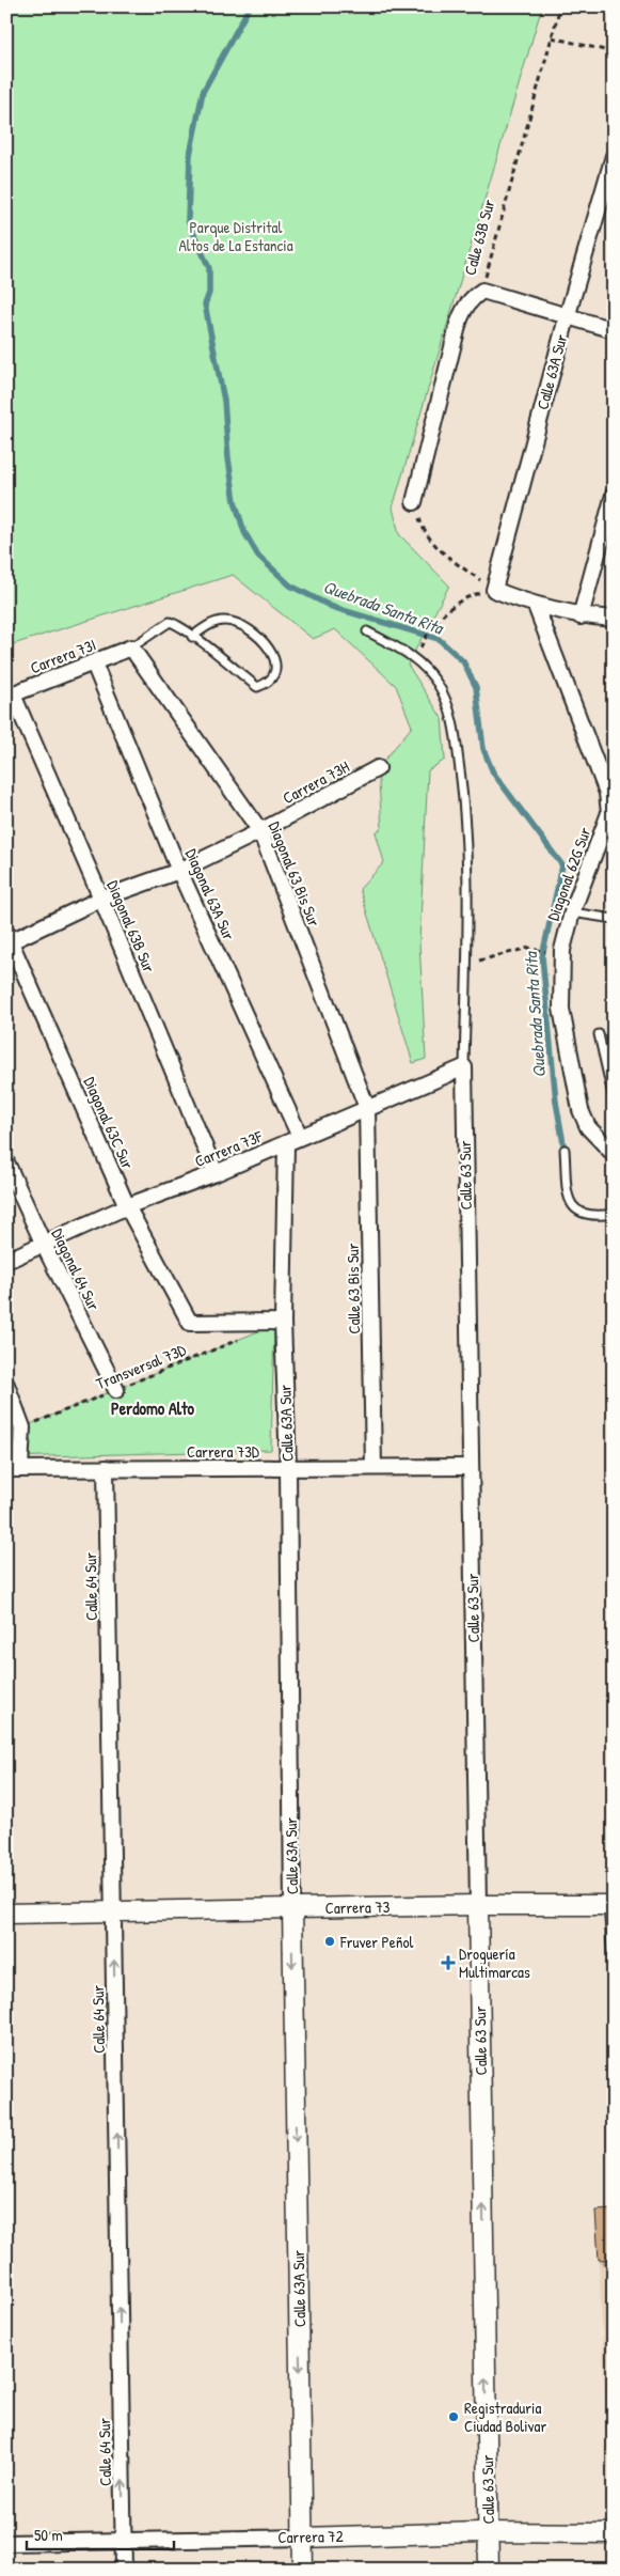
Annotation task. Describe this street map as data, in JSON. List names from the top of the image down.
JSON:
{
  "streets": {
    "street": [
      "Calle 63B Sur",
      "Calle 63A Sur",
      "Carrera 73I",
      "Carrera 73H",
      "Diagonal 63 Bis Sur",
      "Diagonal 62G Sur",
      "Diagonal 63A Sur",
      "Diagonal 63B Sur",
      "Diagonal 63C Sur",
      "Carrera 73F",
      "Calle 63 Sur",
      "Diagonal 64 Sur",
      "Calle 63 Bis Sur",
      "Carrera 73D",
      "Calle 64 Sur",
      "Carrera 73",
      "Carrera 72"
    ],
    "path": ["Transversal 73D"]
  },
  "crossings": [
    ["Calle 63A Sur", "Diagonal 63A Sur"],
    ["Calle 63A Sur", "Diagonal 63C Sur"],
    ["Calle 63A Sur", "Carrera 73F"],
    ["Calle 63A Sur", "Carrera 73D"],
    ["Calle 63A Sur", "Carrera 73"],
    ["Calle 63A Sur", "Carrera 72"],
    ["Carrera 73I", "Diagonal 63 Bis Sur"],
    ["Carrera 73I", "Diagonal 63A Sur"],
    ["Carrera 73I", "Diagonal 63B Sur"],
    ["Carrera 73H", "Diagonal 63 Bis Sur"],
    ["Carrera 73H", "Diagonal 63A Sur"],
    ["Carrera 73H", "Diagonal 63B Sur"],
    ["Carrera 73H", "Diagonal 63C Sur"],
    ["Diagonal 63 Bis Sur", "Carrera 73F"],
    ["Diagonal 63 Bis Sur", "Calle 63 Bis Sur"],
    ["Diagonal 63A Sur", "Carrera 73F"],
    ["Diagonal 63B Sur", "Carrera 73F"],
    ["Diagonal 63C Sur", "Carrera 73F"],
    ["Carrera 73F", "Calle 63 Sur"],
    ["Carrera 73F", "Diagonal 64 Sur"],
    ["Carrera 73F", "Calle 63 Bis Sur"],
    ["Calle 63 Sur", "Carrera 73D"],
    ["Calle 63 Sur", "Carrera 73"],
    ["Calle 63 Sur", "Carrera 72"],
    ["Diagonal 64 Sur", "Transversal 73D"],
    ["Calle 63 Bis Sur", "Carrera 73D"],
    ["Carrera 73D", "Calle 64 Sur"],
    ["Calle 64 Sur", "Carrera 73"],
    ["Calle 64 Sur", "Carrera 72"]
  ],
  "one_way": ["Calle 64 Sur"],
  "districts": ["Perdomo Alto"],
  "water": ["Quebrada Santa Rita"],
  "parks": ["Parque Distrital Altos de La Estancia"],
  "places": {
    "other": ["Fruver Peñol", "Registraduria Ciudad Bolivar"],
    "health": ["Droguería Multimarcas"]
  },
  "scale_bar": "50 m"
}
